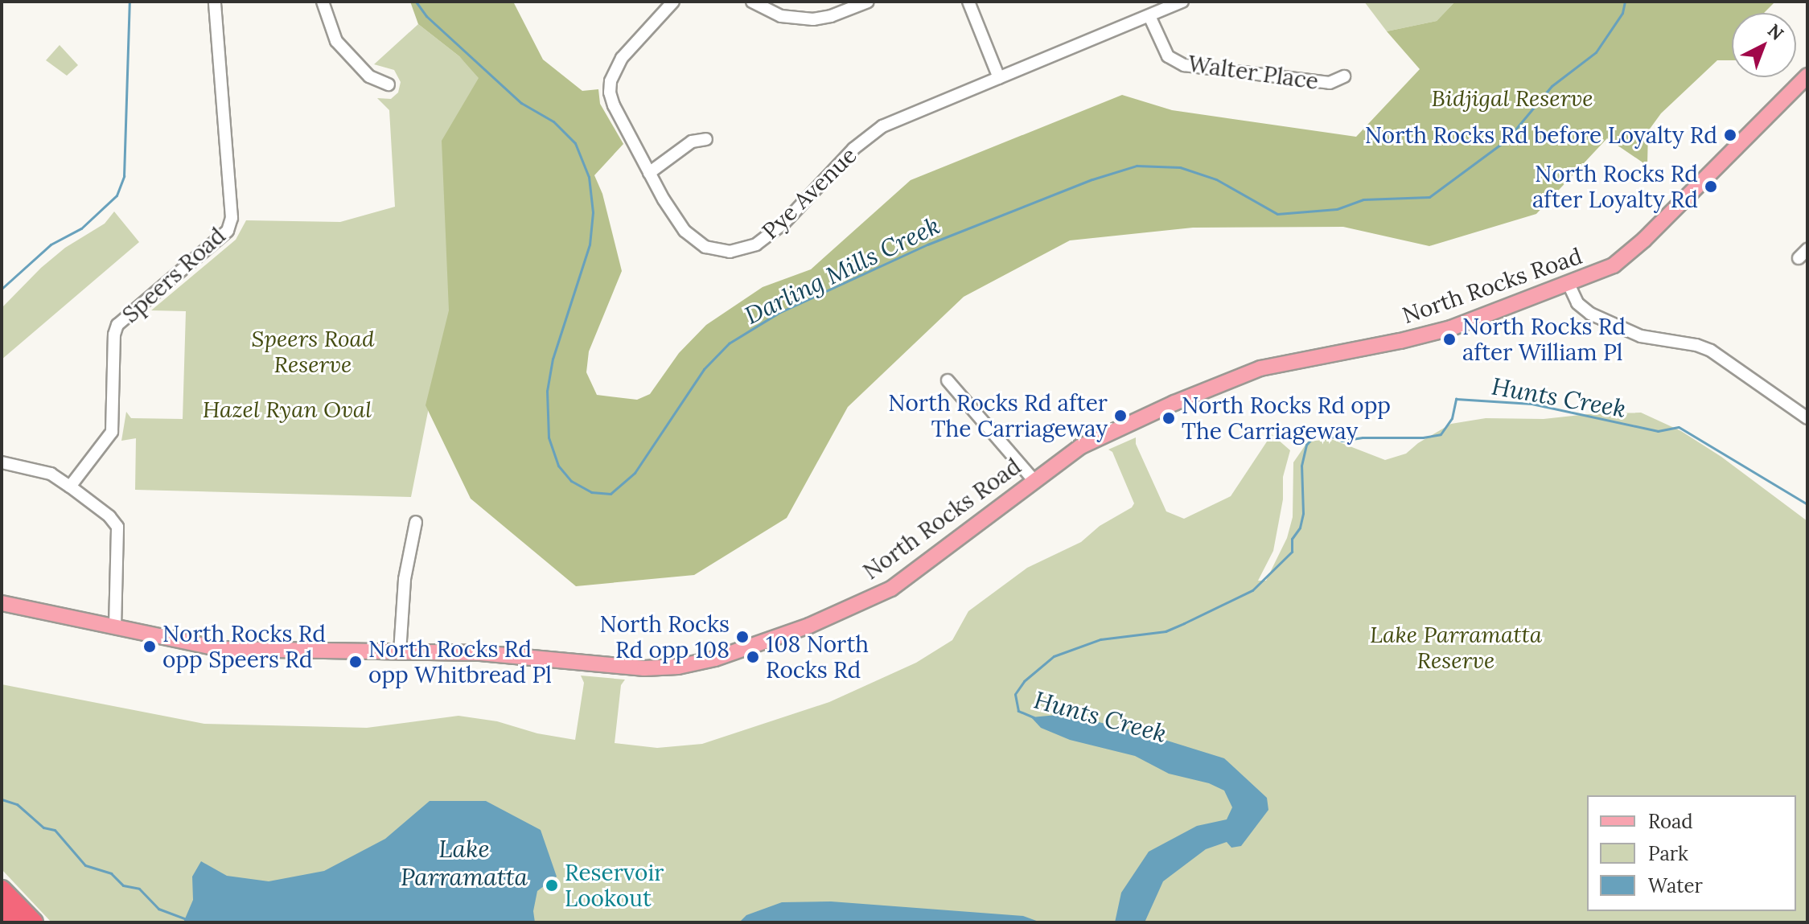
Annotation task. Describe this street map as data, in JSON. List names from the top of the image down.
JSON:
{
  "streets": {
    "main road": ["North Rocks Road"],
    "street": ["Walter Place", "Pye Avenue", "Speers Road"]
  },
  "crossings": [
    ["Walter Place", "Pye Avenue"]
  ],
  "water": ["Darling Mills Creek", "Hunts Creek", "Lake Parramatta"],
  "parks": [
    "Bidjigal Reserve",
    "Speers Road Reserve",
    "Hazel Ryan Oval",
    "Lake Parramatta Reserve"
  ],
  "places": [
    "North Rocks Rd before Loyalty Rd",
    "North Rocks Rd after Loyalty Rd",
    "North Rocks Rd after William Pl",
    "North Rocks Rd after The Carriageway",
    "North Rocks Rd opp The Carriageway",
    "North Rocks Rd opp 108",
    "North Rocks Rd opp Speers Rd",
    "108 North Rocks Rd",
    "North Rocks Rd opp Whitbread Pl",
    "Reservoir Lookout"
  ],
  "legend": ["Road", "Park", "Water"],
  "north": "top right"
}
